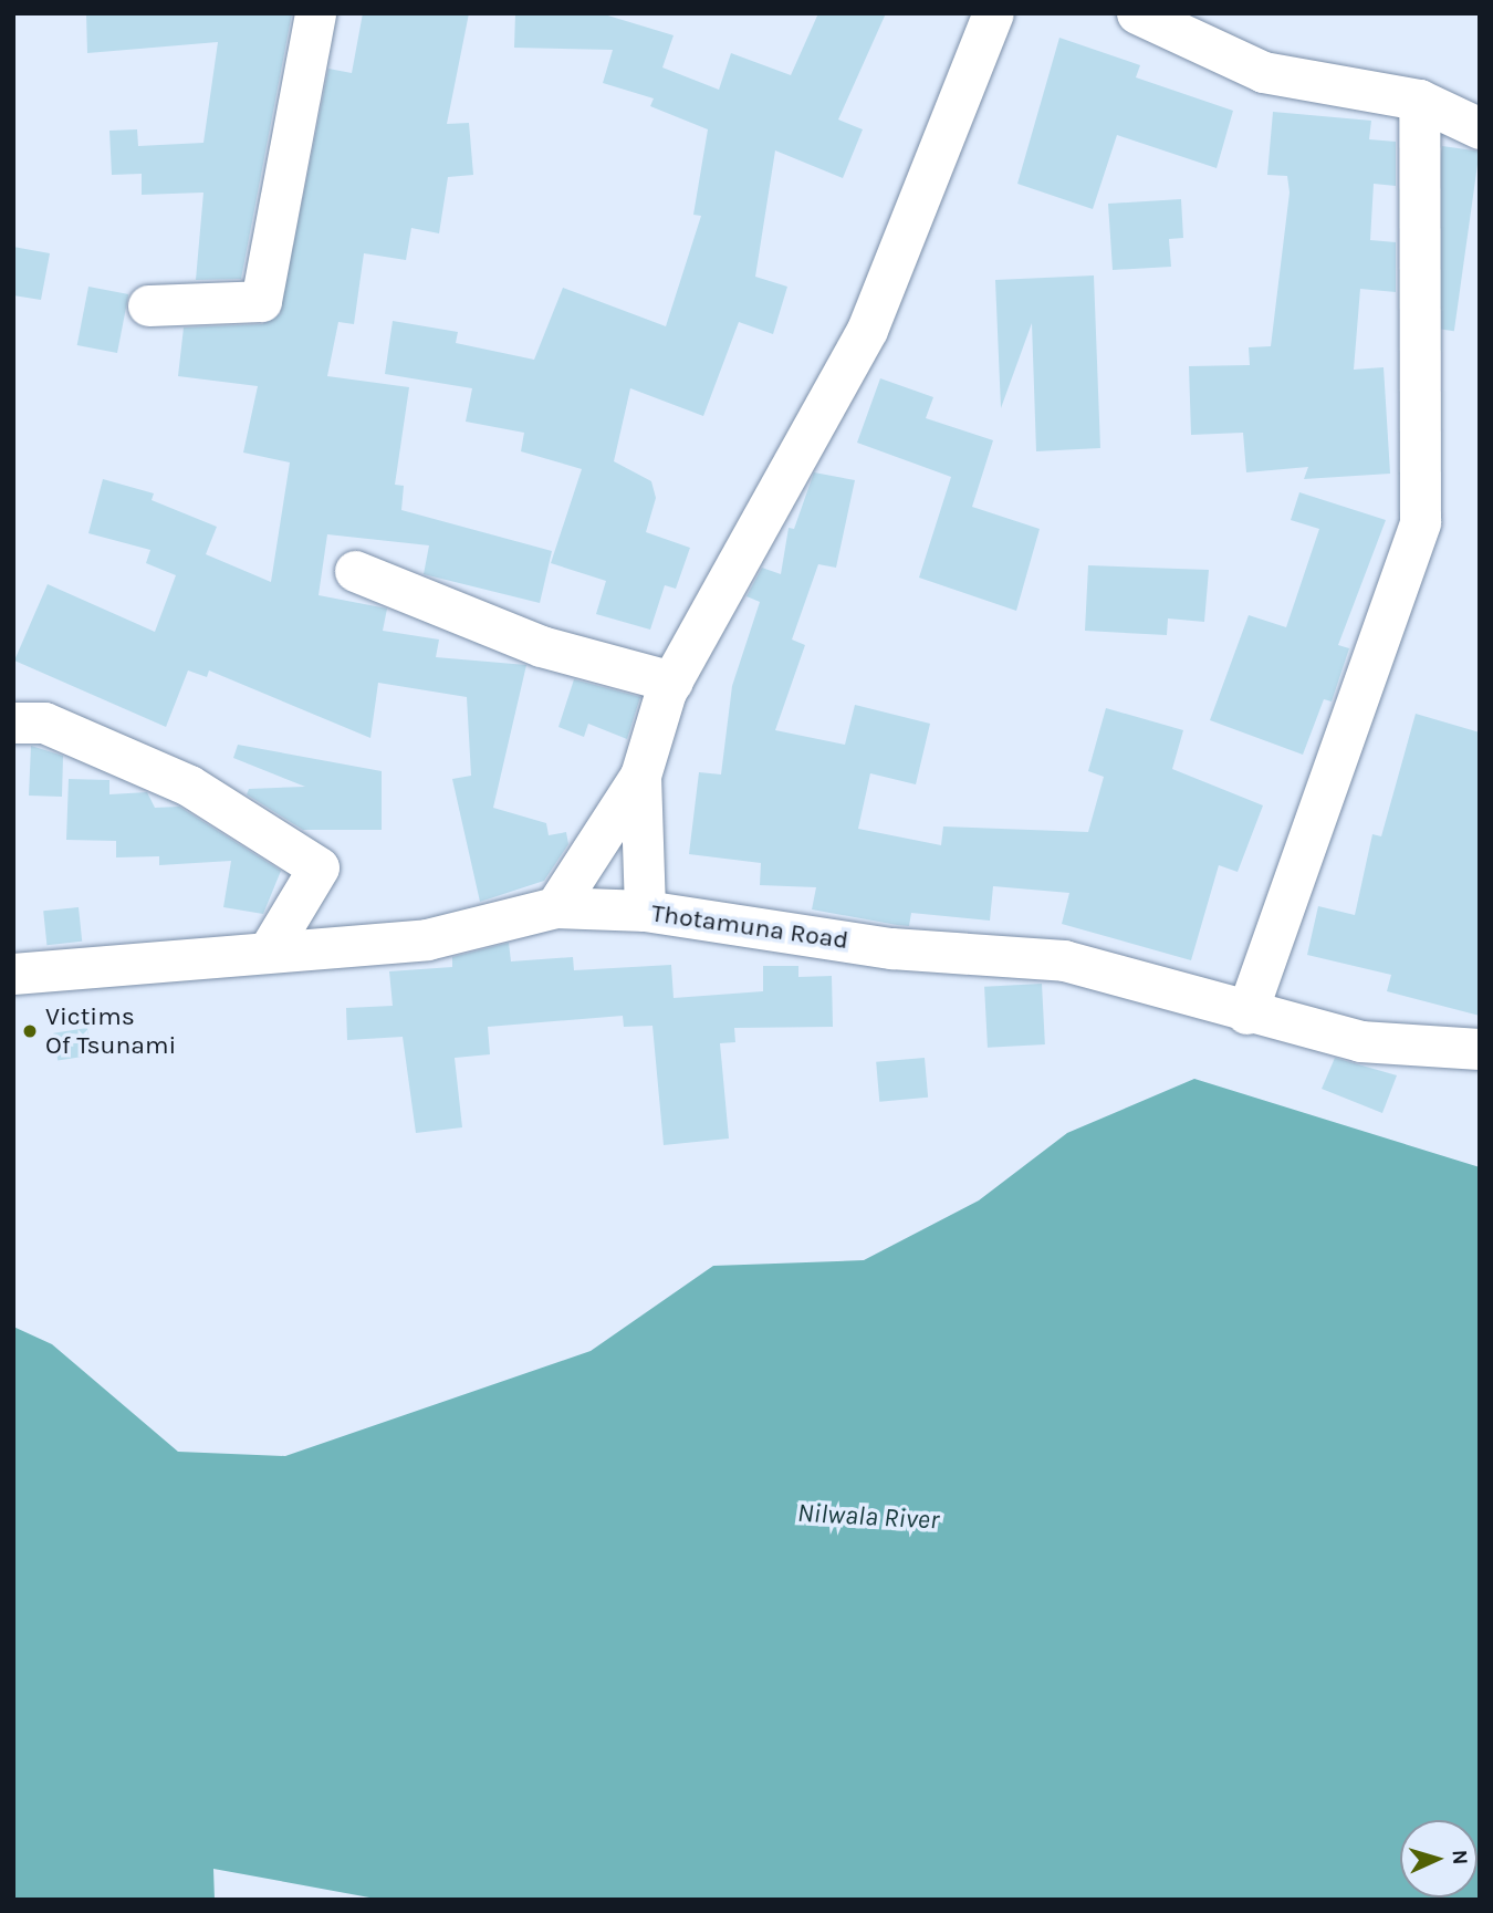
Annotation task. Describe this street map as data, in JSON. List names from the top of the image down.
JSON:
{
  "streets": {
    "street": ["Thotamuna Road"]
  },
  "water": ["Nilwala River"],
  "places": ["Victims Of Tsunami"],
  "north": "right"
}
